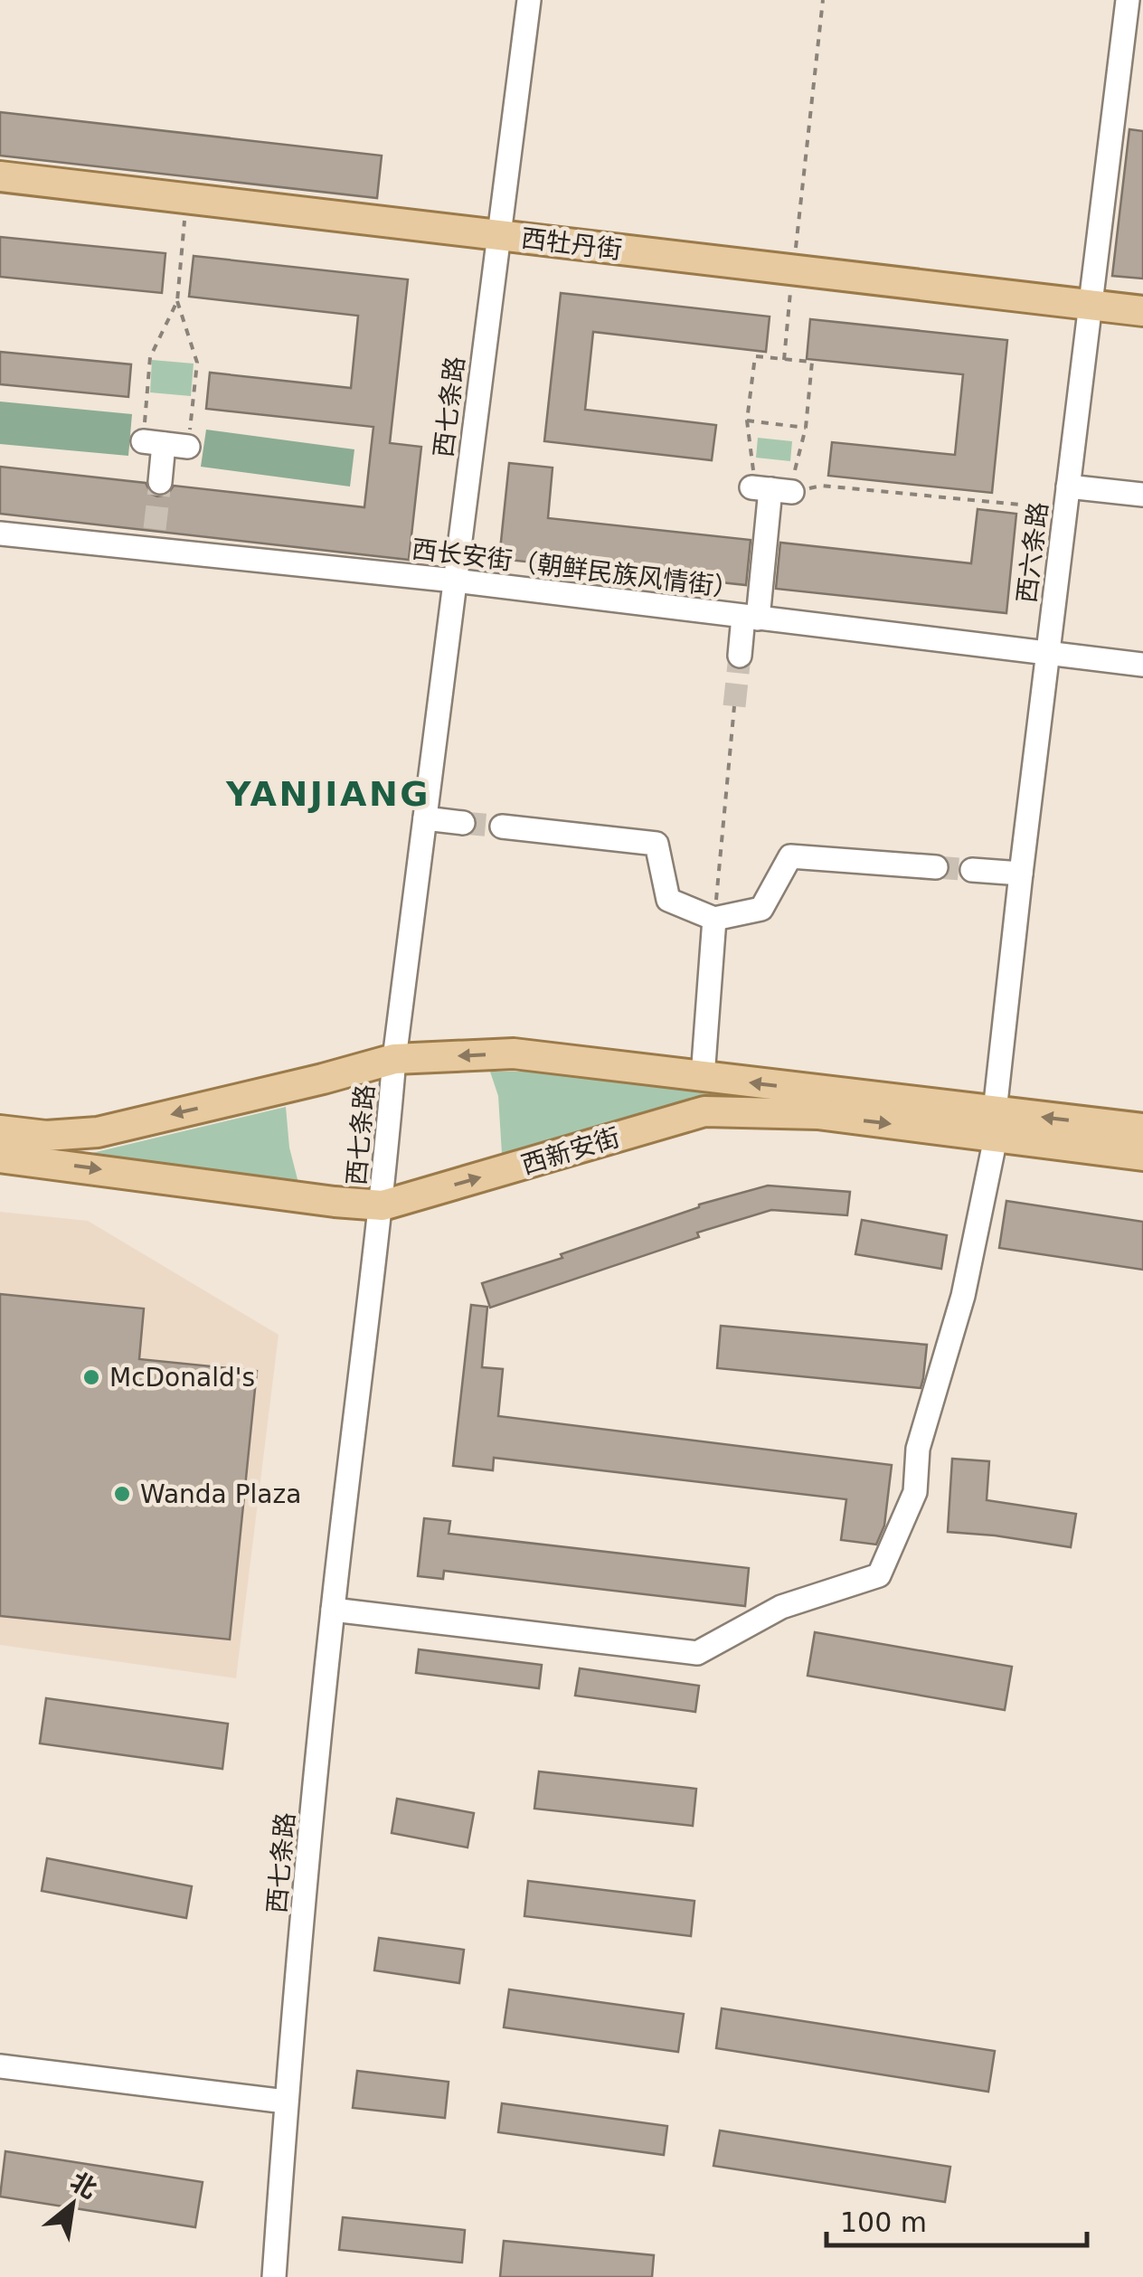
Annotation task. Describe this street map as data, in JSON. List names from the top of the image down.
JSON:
{
  "streets": {
    "main road": ["西牡丹街", "西新安街"],
    "street": ["西七条路", "西六条路", "西长安街（朝鲜民族风情街）"]
  },
  "crossings": [
    ["西牡丹街", "西七条路"],
    ["西牡丹街", "西六条路"],
    ["西七条路", "西六条路"],
    ["西七条路", "西长安街（朝鲜民族风情街）"],
    ["西七条路", "西新安街"],
    ["西六条路", "西长安街（朝鲜民族风情街）"],
    ["西六条路", "西新安街"]
  ],
  "districts": ["YANJIANG"],
  "places": ["McDonald's", "Wanda Plaza"],
  "scale_bar": "100 m",
  "north": "top right"
}
